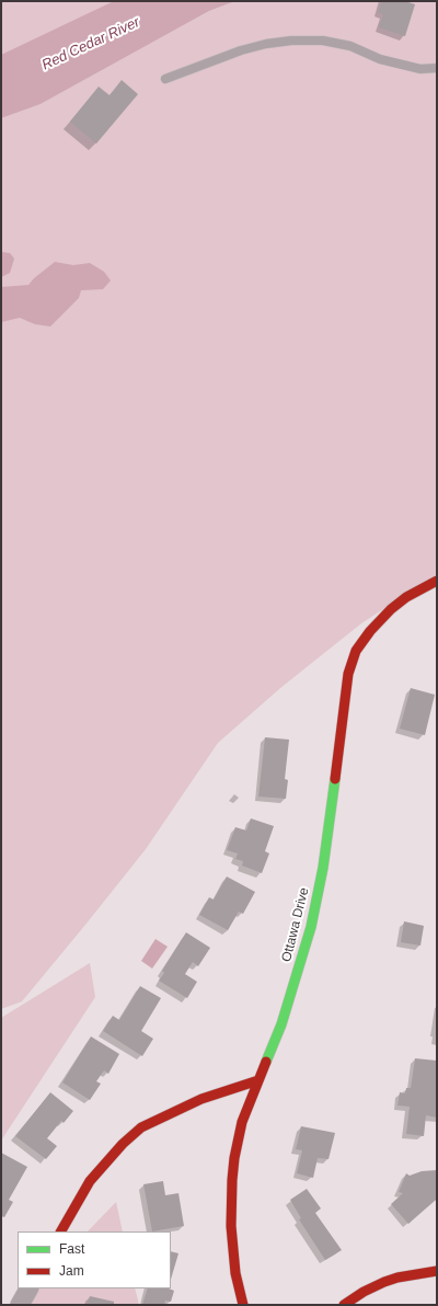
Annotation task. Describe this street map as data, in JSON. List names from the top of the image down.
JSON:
{
  "streets": {
    "street": ["Ottawa Drive"]
  },
  "water": ["Red Cedar River"],
  "legend": ["Fast", "Jam"]
}
